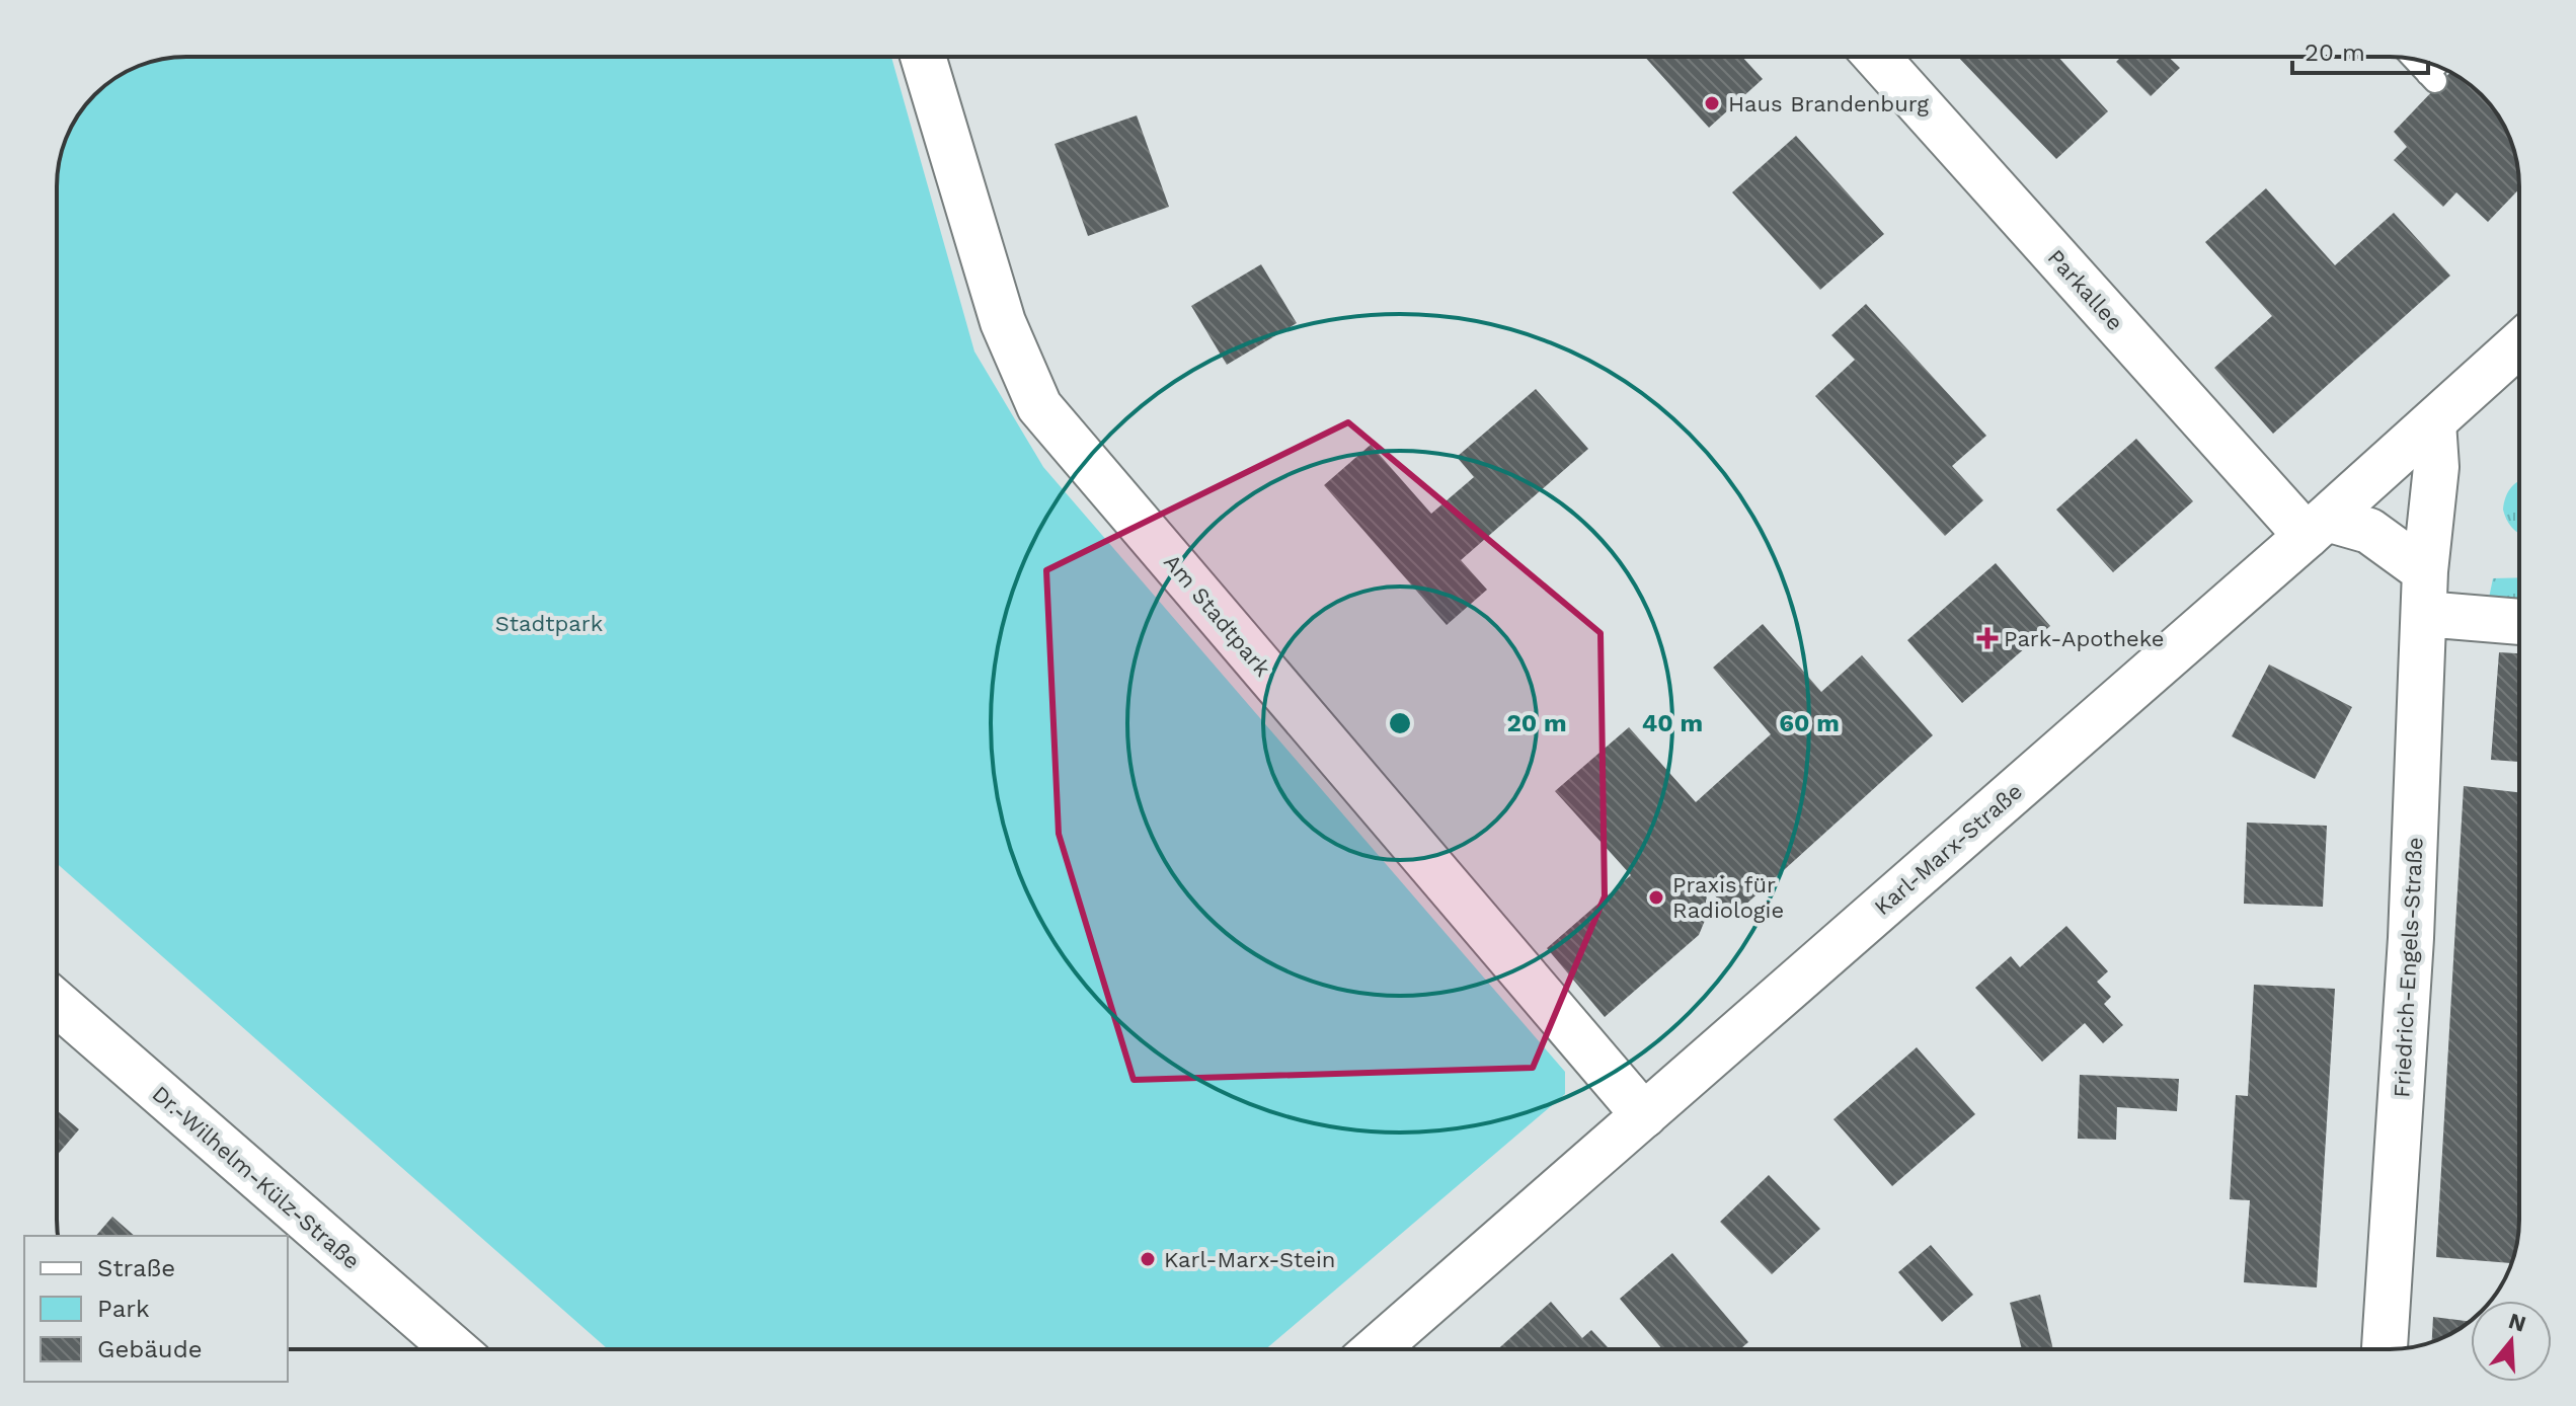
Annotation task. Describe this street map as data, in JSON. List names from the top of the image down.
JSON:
{
  "streets": {
    "street": [
      "Parkallee",
      "Am Stadtpark",
      "Karl-Marx-Straße",
      "Friedrich-Engels-Straße",
      "Dr.-Wilhelm-Külz-Straße"
    ]
  },
  "crossings": [
    ["Parkallee", "Karl-Marx-Straße"],
    ["Am Stadtpark", "Karl-Marx-Straße"],
    ["Karl-Marx-Straße", "Friedrich-Engels-Straße"]
  ],
  "parks": ["Stadtpark"],
  "places": {
    "other": ["Haus Brandenburg", "Praxis für Radiologie", "Karl-Marx-Stein"],
    "health": ["Park-Apotheke"]
  },
  "legend": ["Straße", "Park", "Gebäude"],
  "scale_bar": "20 m",
  "north": "top",
  "rings": ["20 m", "40 m", "60 m"]
}
